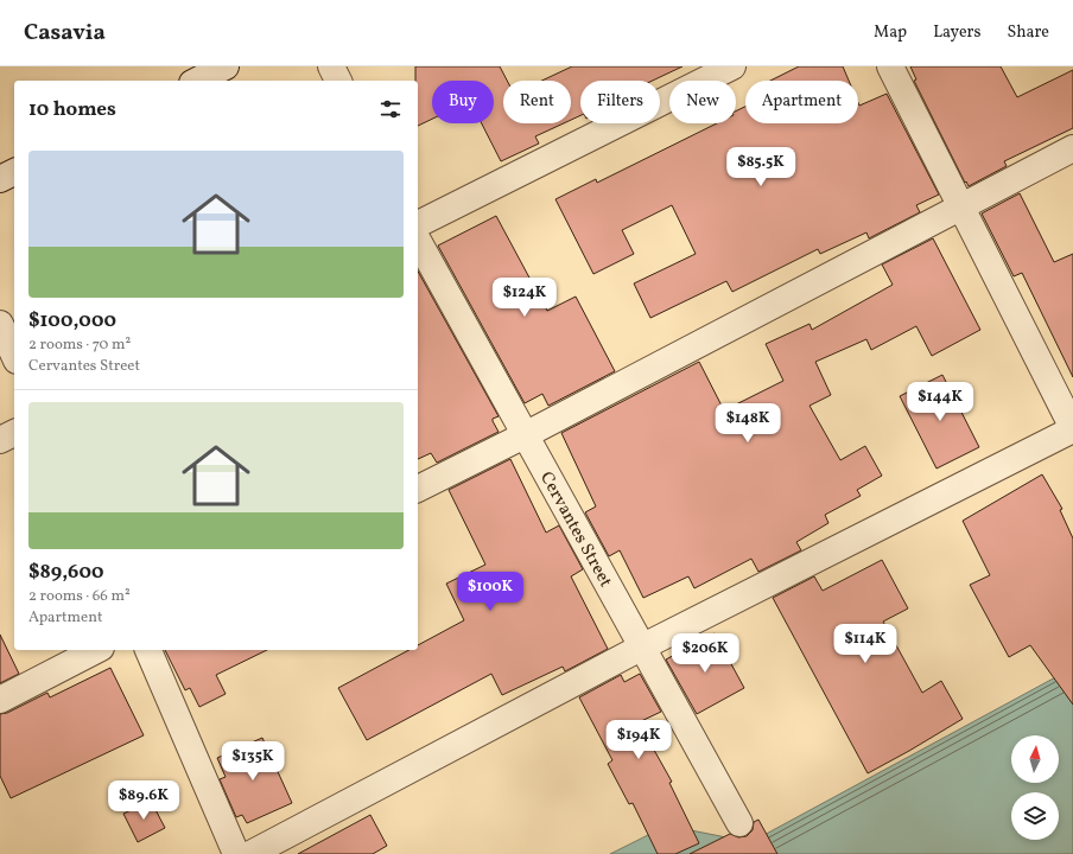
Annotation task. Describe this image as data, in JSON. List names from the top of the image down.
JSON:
{
  "streets": {
    "street": ["Cervantes Street"]
  },
  "north": "top",
  "page": {
    "header": "Casavia",
    "nav": ["Map", "Layers", "Share"],
    "chip": [
      "Buy",
      "Rent",
      "Filters",
      "New",
      "Apartment"
    ],
    "heading": "10 homes",
    "list": [
      {
        "name": "$100,000",
        "note": "2 rooms · 70 m² · Cervantes Street"
      },
      {
        "name": "$89,600",
        "note": "2 rooms · 66 m² · Apartment"
      }
    ],
    "price": [
      "$85.5K",
      "$124K",
      "$144K",
      "$148K",
      "$100K",
      "$114K",
      "$206K",
      "$194K",
      "$135K",
      "$89.6K"
    ]
  }
}
